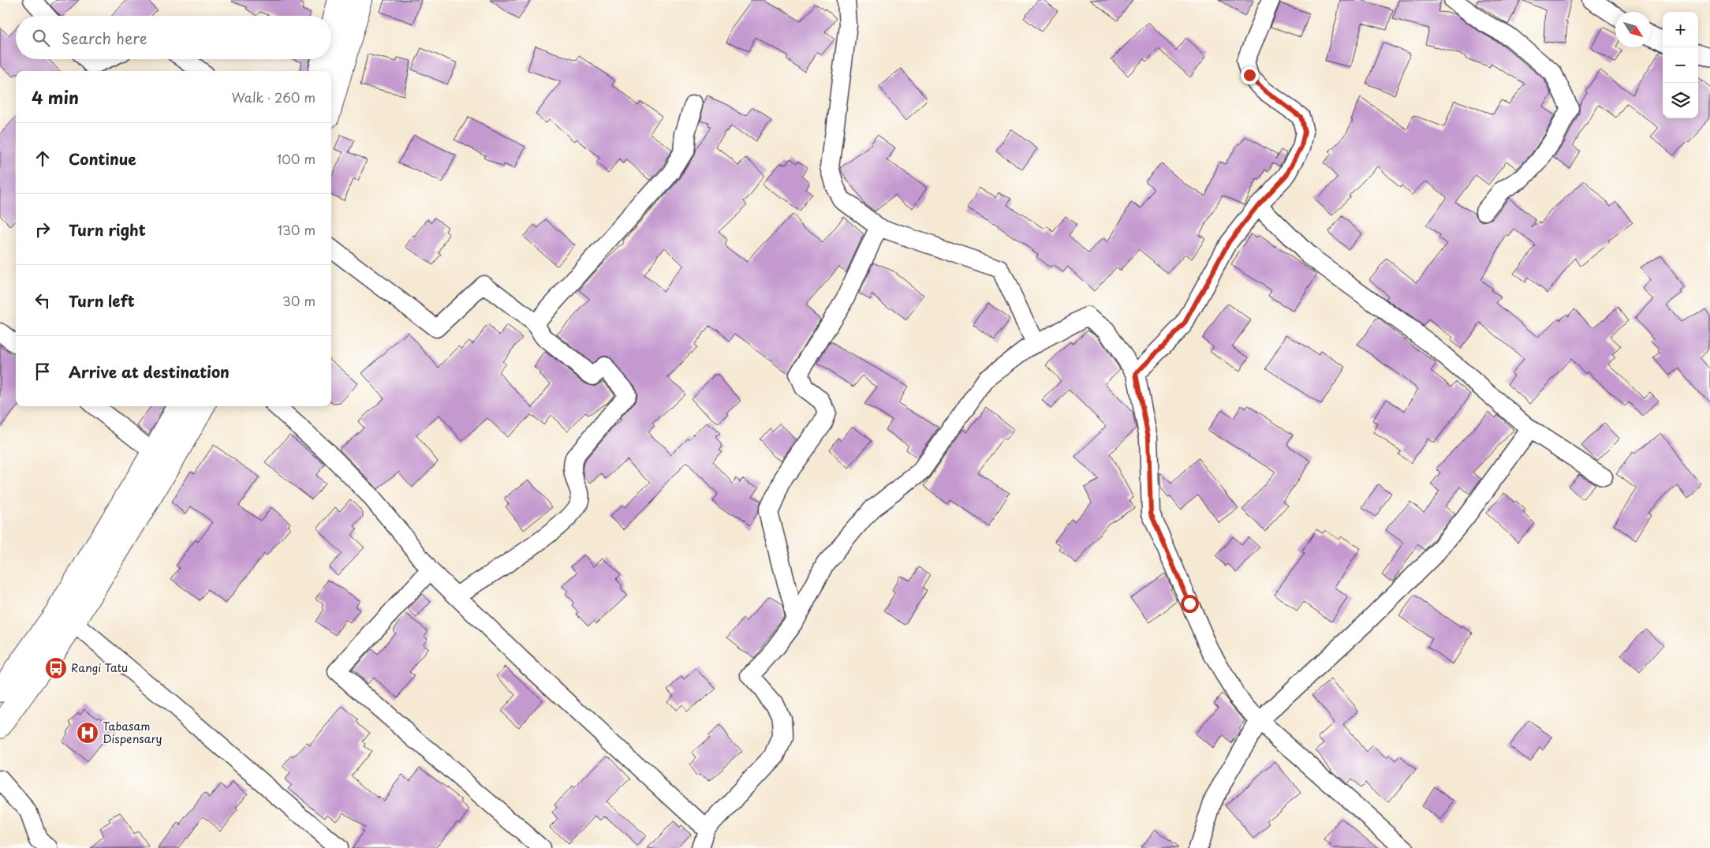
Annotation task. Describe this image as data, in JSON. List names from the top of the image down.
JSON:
{
  "places": {
    "bus stop": ["Rangi Tatu"],
    "hospital": ["Tabasam Dispensary"]
  },
  "north": "bottom right",
  "page": {
    "map_buttons": ["+", "−"],
    "search": "Search here",
    "heading": ["4 min", "Walk · 260 m"],
    "list": [
      ["Continue", "100 m"],
      ["Turn right", "130 m"],
      ["Turn left", "30 m"],
      "Arrive at destination"
    ]
  }
}
